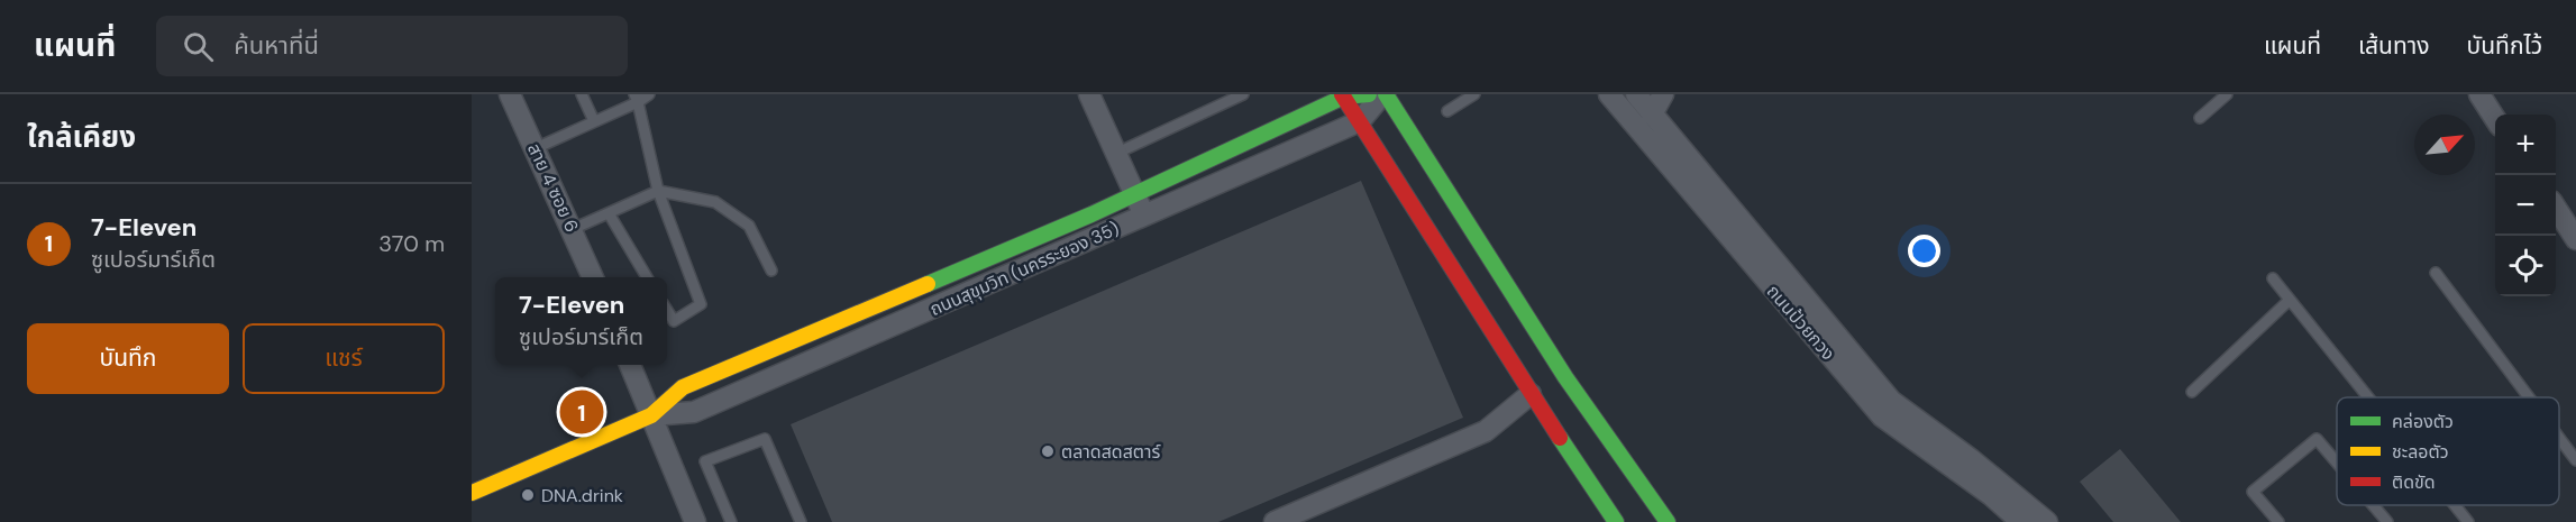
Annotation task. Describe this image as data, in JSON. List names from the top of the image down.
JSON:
{
  "streets": {
    "street": ["สาย 4 ซอย 6", "ถนนสุขุมวิท (นครระยอง 35)", "ถนนป้วยกวง"]
  },
  "places": ["ตลาดสดสตาร์", "DNA.drink"],
  "legend": ["คล่องตัว", "ชะลอตัว", "ติดขัด"],
  "north": "top right",
  "page": {
    "header": "แผนที่",
    "search": "ค้นหาที่นี่",
    "nav": ["แผนที่", "เส้นทาง", "บันทึกไว้"],
    "heading": "ใกล้เคียง",
    "map_buttons": ["+", "−"],
    "list": [
      {
        "mark": "1",
        "name": "7-Eleven",
        "note": "ซูเปอร์มาร์เก็ต",
        "value": "370 m"
      }
    ],
    "popup": ["7-Eleven", "ซูเปอร์มาร์เก็ต"],
    "buttons": ["บันทึก", "แชร์"],
    "pins": "1"
  }
}
